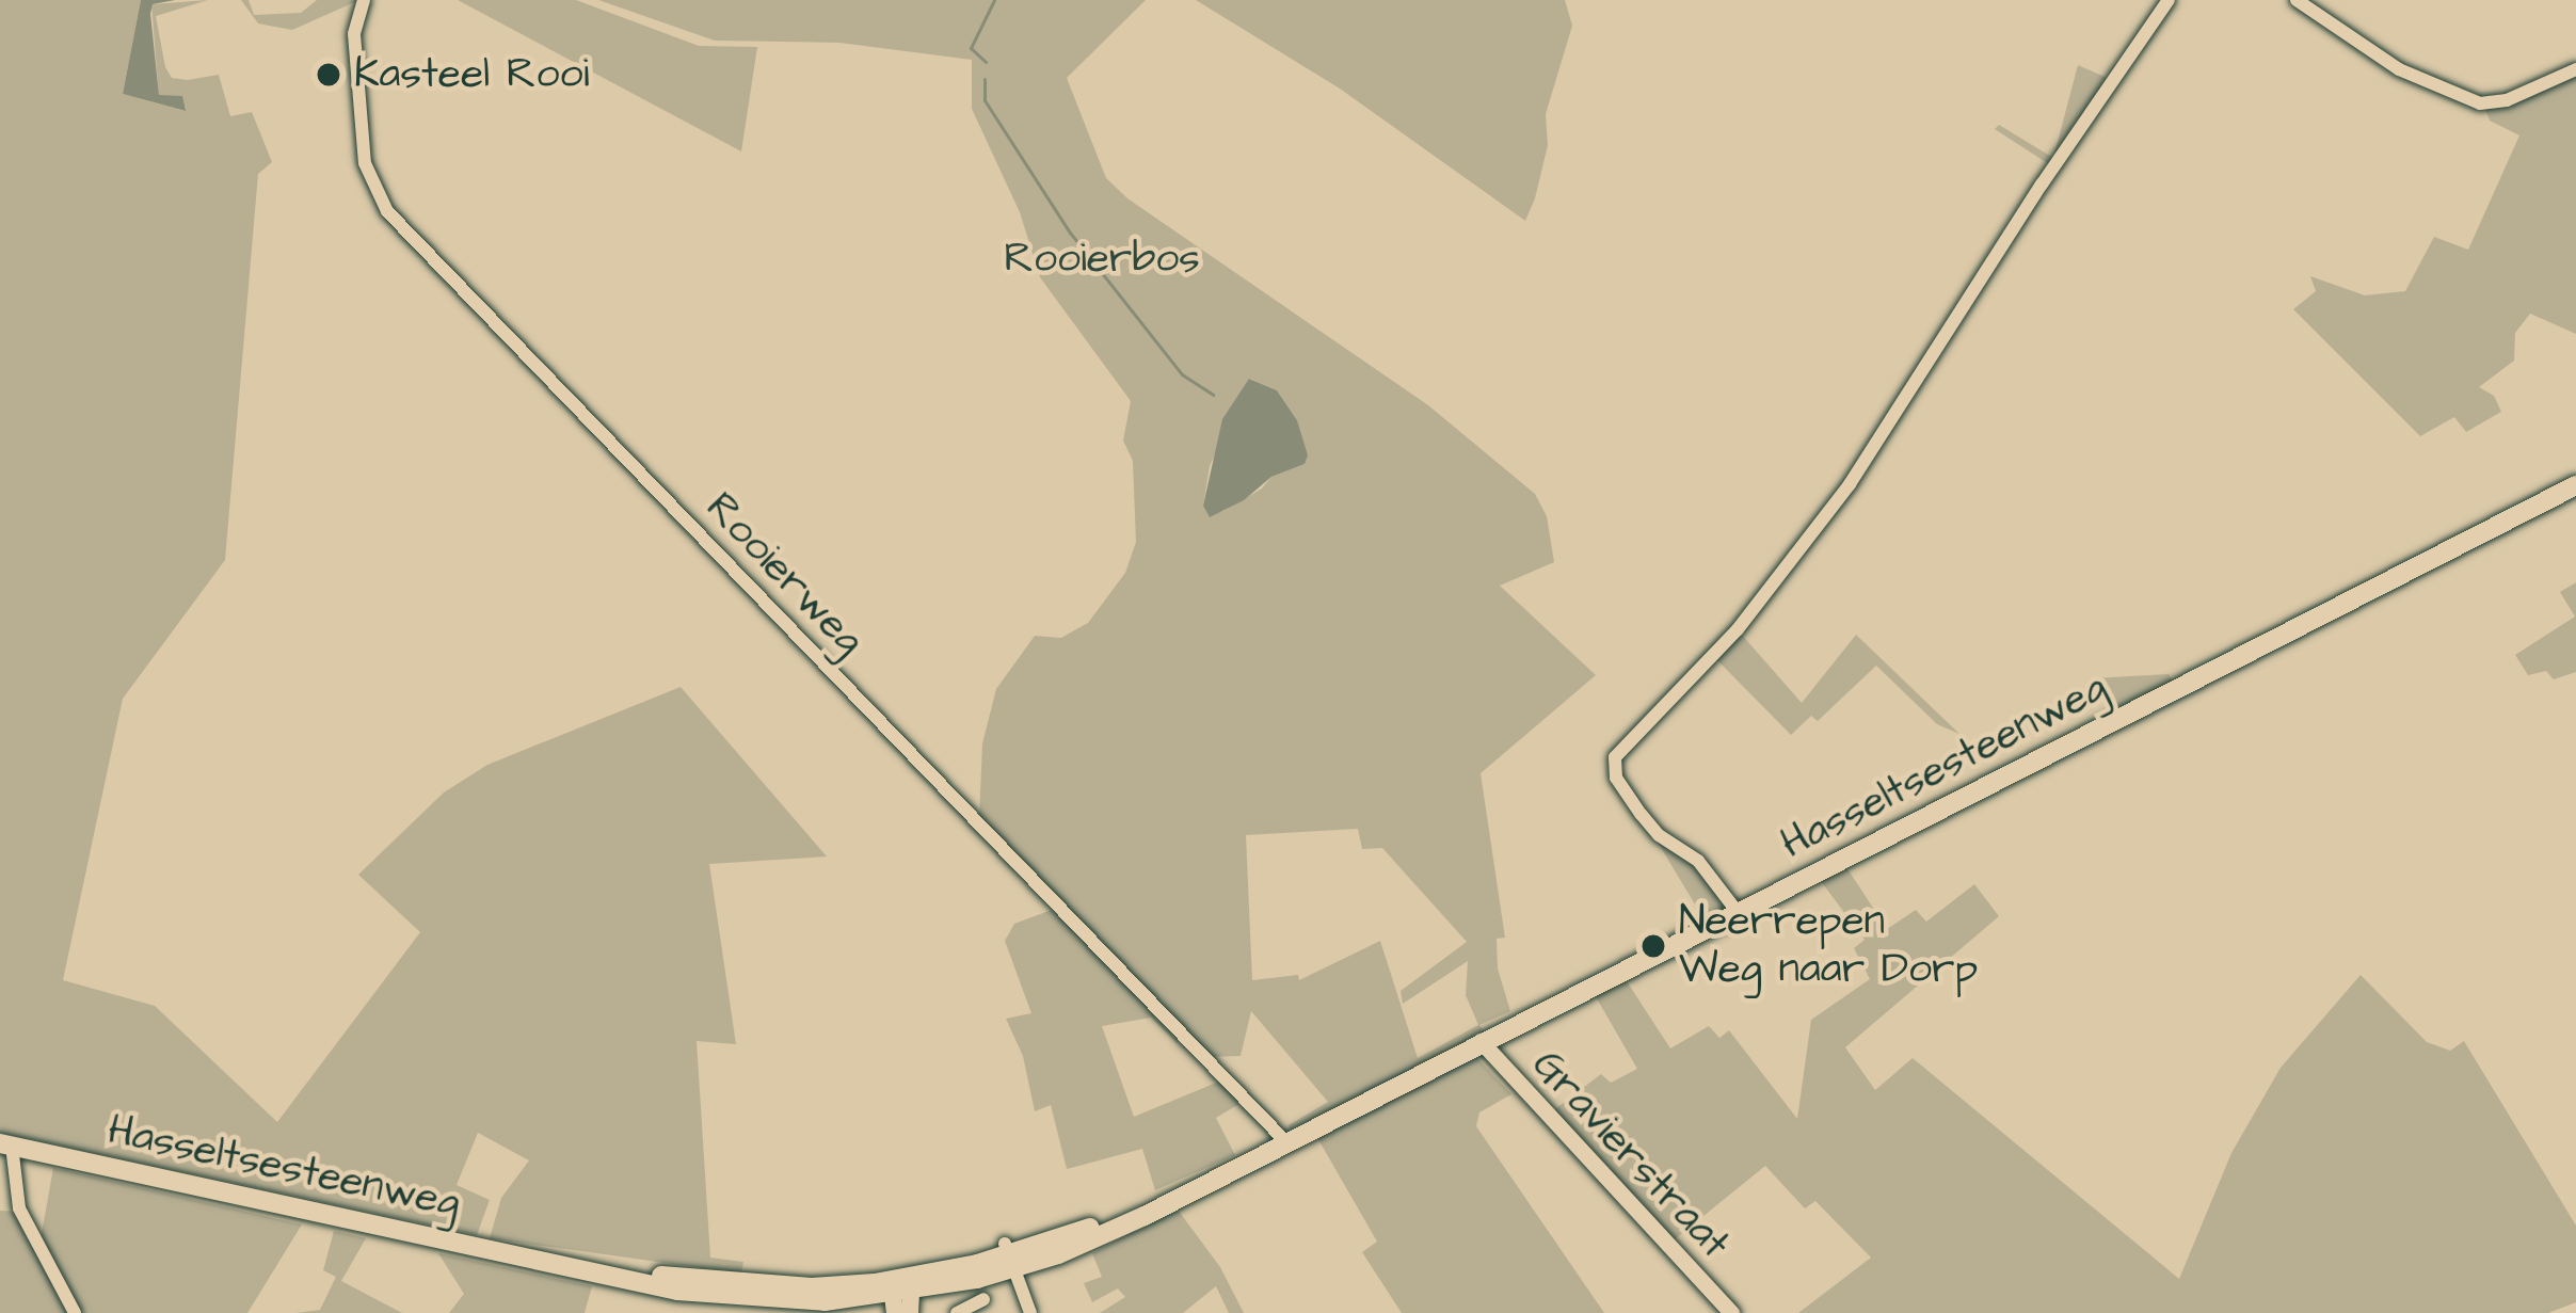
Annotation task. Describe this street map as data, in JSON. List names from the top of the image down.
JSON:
{
  "streets": {
    "main road": ["Hasseltsesteenweg"],
    "street": ["Rooierweg", "Gravierstraat"]
  },
  "crossings": [
    ["Rooierweg", "Hasseltsesteenweg"],
    ["Hasseltsesteenweg", "Gravierstraat"]
  ],
  "parks": ["Rooierbos"],
  "places": ["Kasteel Rooi", "Neerrepen Weg naar Dorp"]
}
